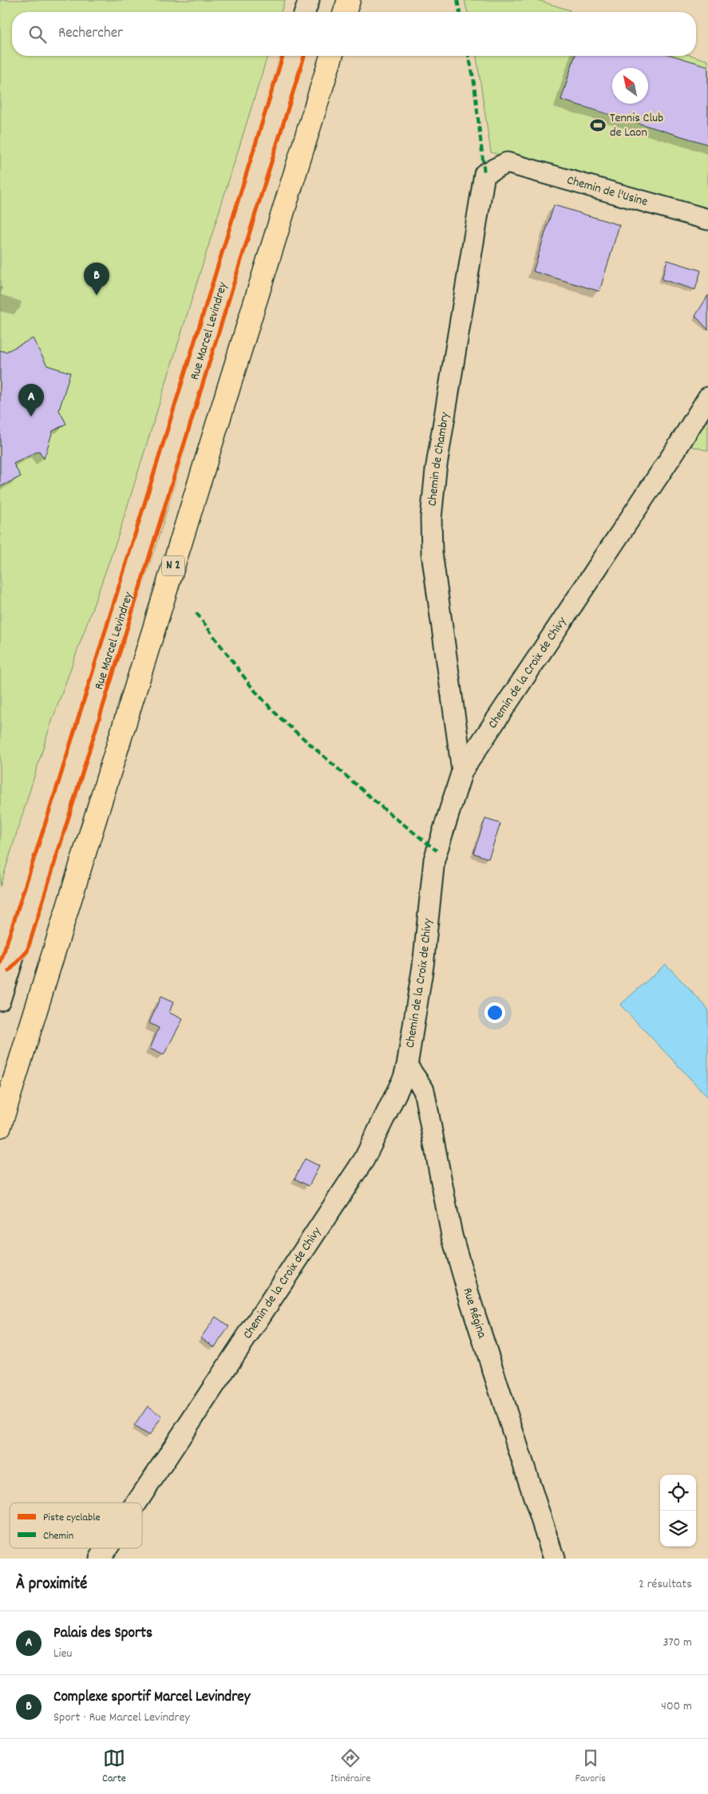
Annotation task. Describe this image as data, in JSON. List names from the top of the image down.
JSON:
{
  "streets": {
    "main road": ["N 2"],
    "street": [
      "Chemin de l'Usine",
      "Rue Marcel Levindrey",
      "Chemin de Chambry",
      "Chemin de la Croix de Chivy",
      "Rue Régina"
    ]
  },
  "crossings": [
    ["Chemin de l'Usine", "Chemin de Chambry"],
    ["Chemin de Chambry", "Chemin de la Croix de Chivy"],
    ["Chemin de la Croix de Chivy", "Rue Régina"]
  ],
  "places": {
    "sports": ["Tennis Club de Laon"]
  },
  "legend": ["Piste cyclable", "Chemin"],
  "north": "top left",
  "page": {
    "search": "Rechercher",
    "pins": ["B", "A"],
    "heading": ["À proximité", "2 résultats"],
    "list": [
      {
        "mark": "A",
        "name": "Palais des Sports",
        "note": "Lieu",
        "value": "370 m"
      },
      {
        "mark": "B",
        "name": "Complexe sportif Marcel Levindrey",
        "note": "Sport · Rue Marcel Levindrey",
        "value": "400 m"
      }
    ],
    "nav": ["Carte", "Itinéraire", "Favoris"]
  }
}
